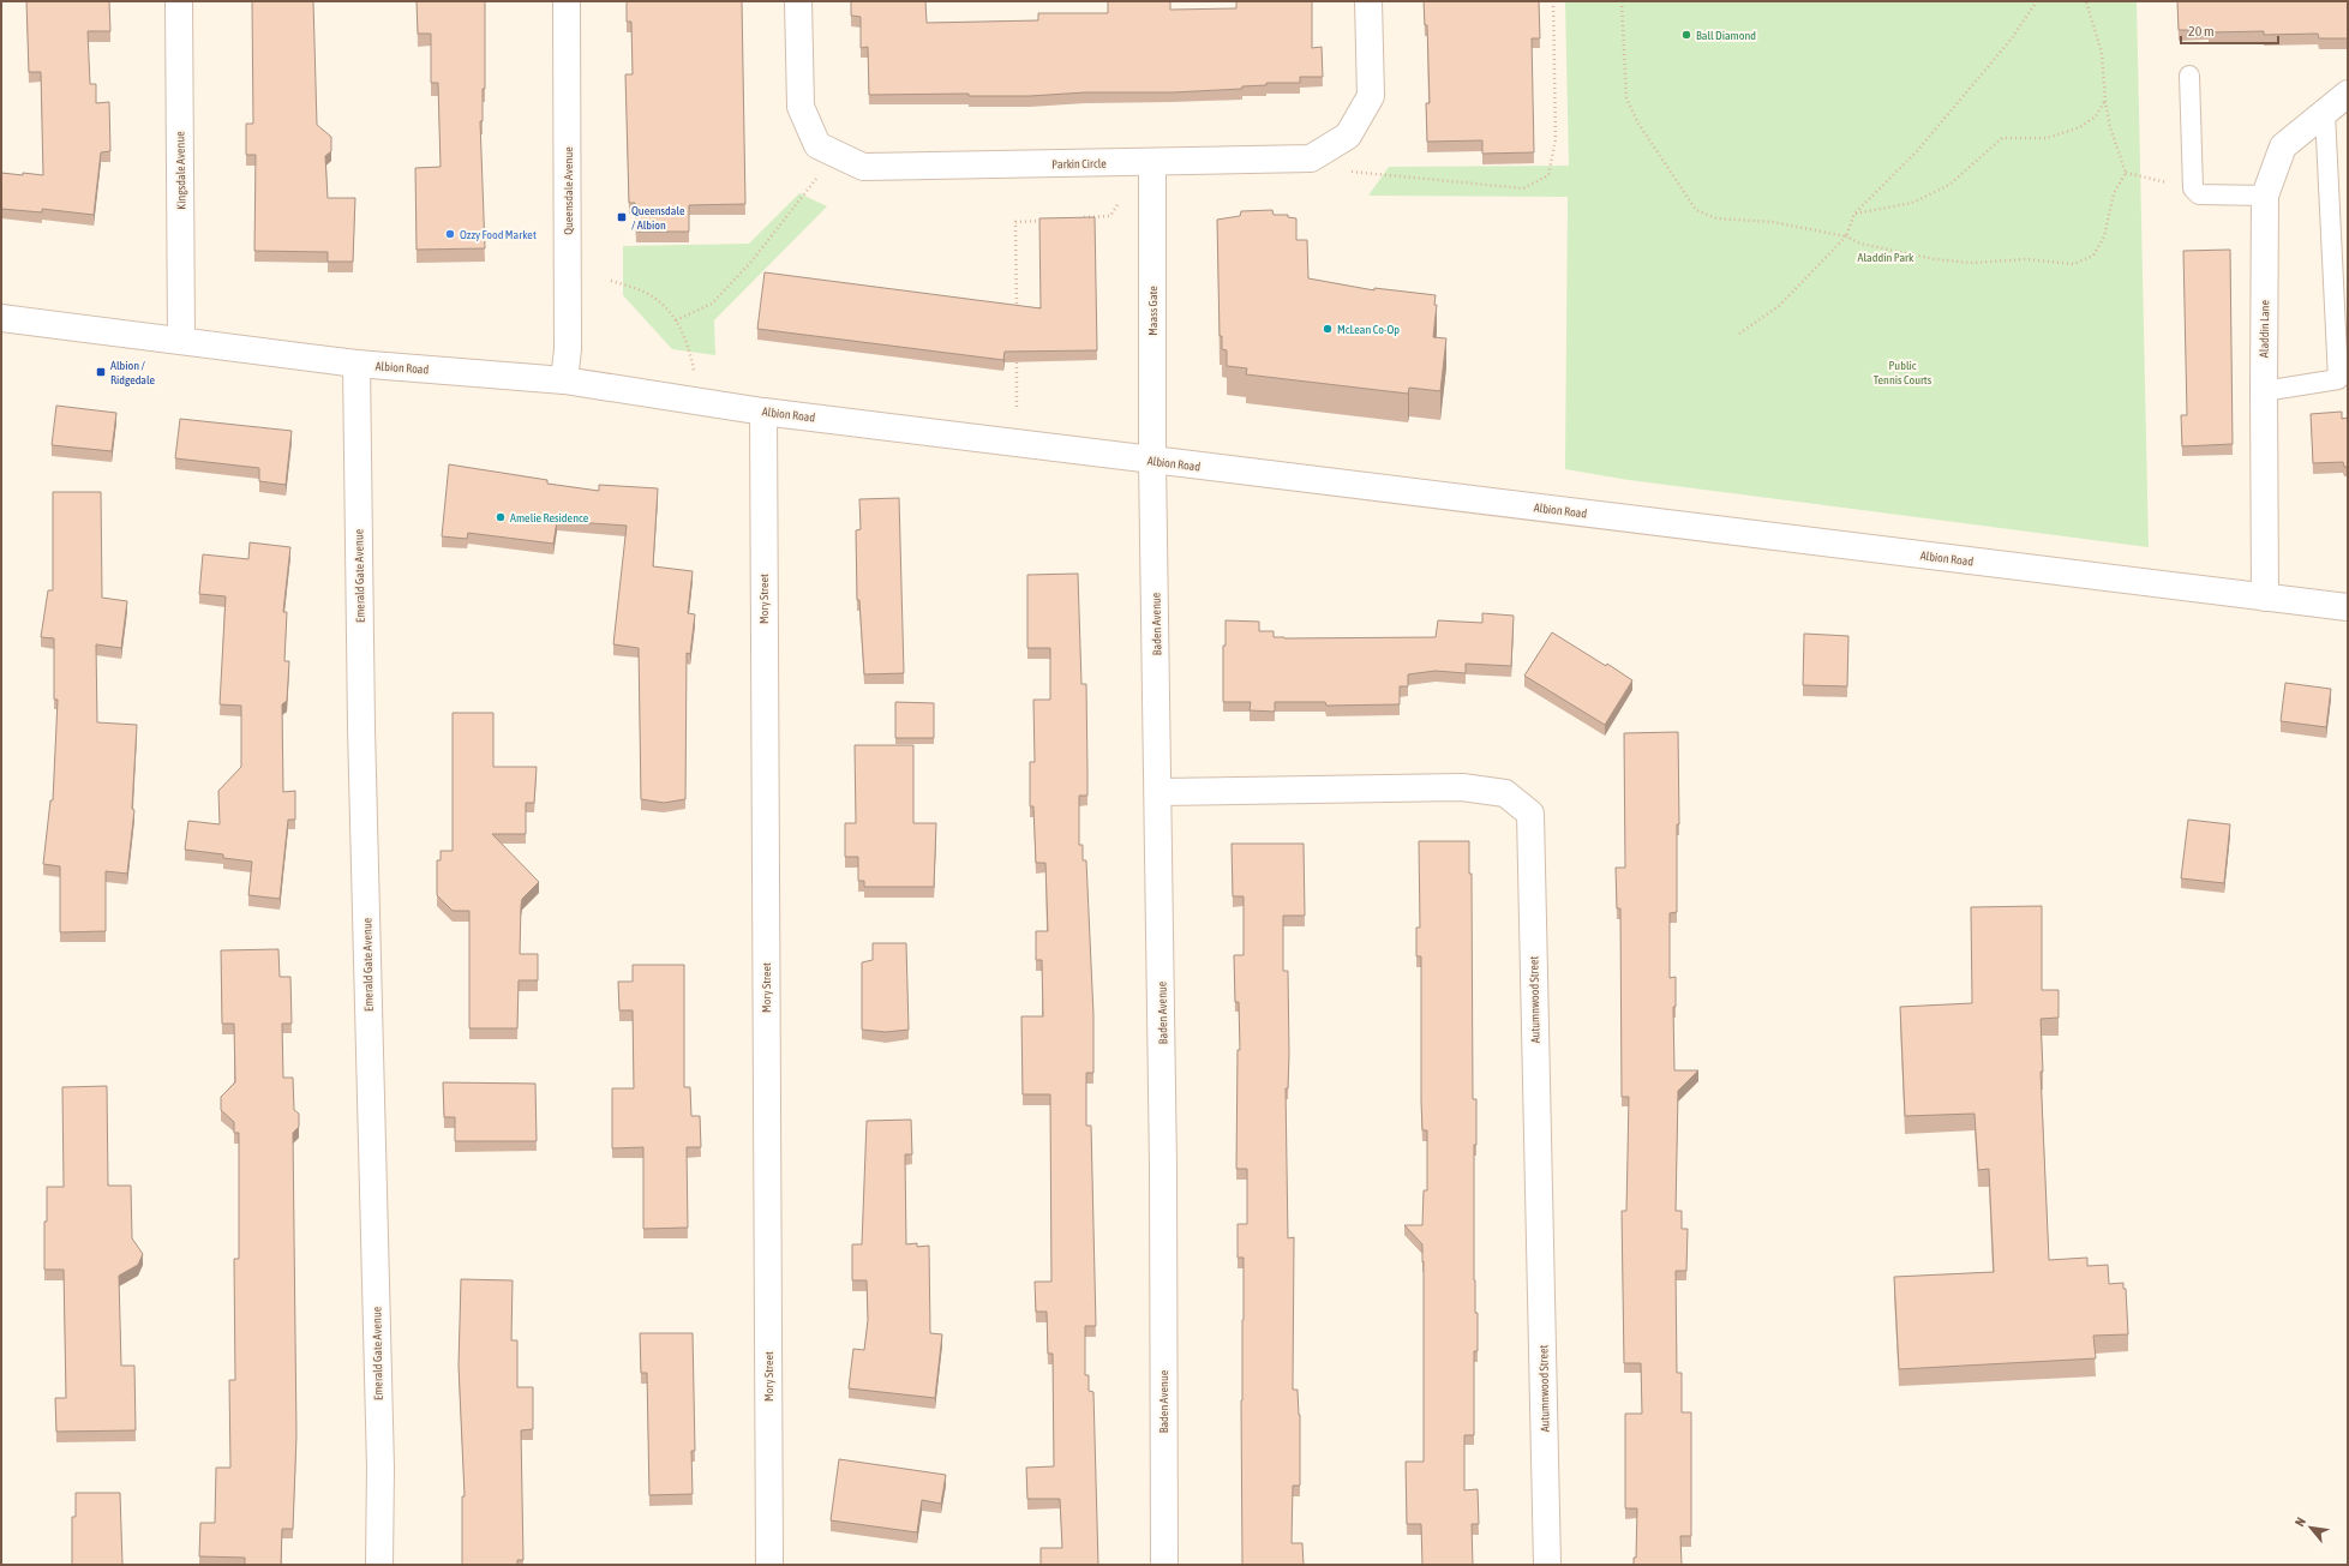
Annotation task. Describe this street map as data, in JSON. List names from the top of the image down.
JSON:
{
  "streets": {
    "street": [
      "Parkin Circle",
      "Kingsdale Avenue",
      "Queensdale Avenue",
      "Maass Gate",
      "Aladdin Lane",
      "Albion Road",
      "Emerald Gate Avenue",
      "Mory Street",
      "Baden Avenue",
      "Autumnwood Street"
    ]
  },
  "crossings": [
    ["Parkin Circle", "Maass Gate"],
    ["Kingsdale Avenue", "Albion Road"],
    ["Queensdale Avenue", "Albion Road"],
    ["Maass Gate", "Albion Road"],
    ["Maass Gate", "Baden Avenue"],
    ["Aladdin Lane", "Albion Road"],
    ["Albion Road", "Emerald Gate Avenue"],
    ["Albion Road", "Mory Street"],
    ["Albion Road", "Baden Avenue"],
    ["Baden Avenue", "Autumnwood Street"]
  ],
  "parks": ["Aladdin Park", "Public Tennis Courts"],
  "places": {
    "other": [
      "Ball Diamond",
      "Ozzy Food Market",
      "McLean Co-Op",
      "Amelie Residence"
    ],
    "transit": ["Queensdale / Albion", "Albion / Ridgedale"]
  },
  "scale_bar": "20 m",
  "north": "top left"
}
